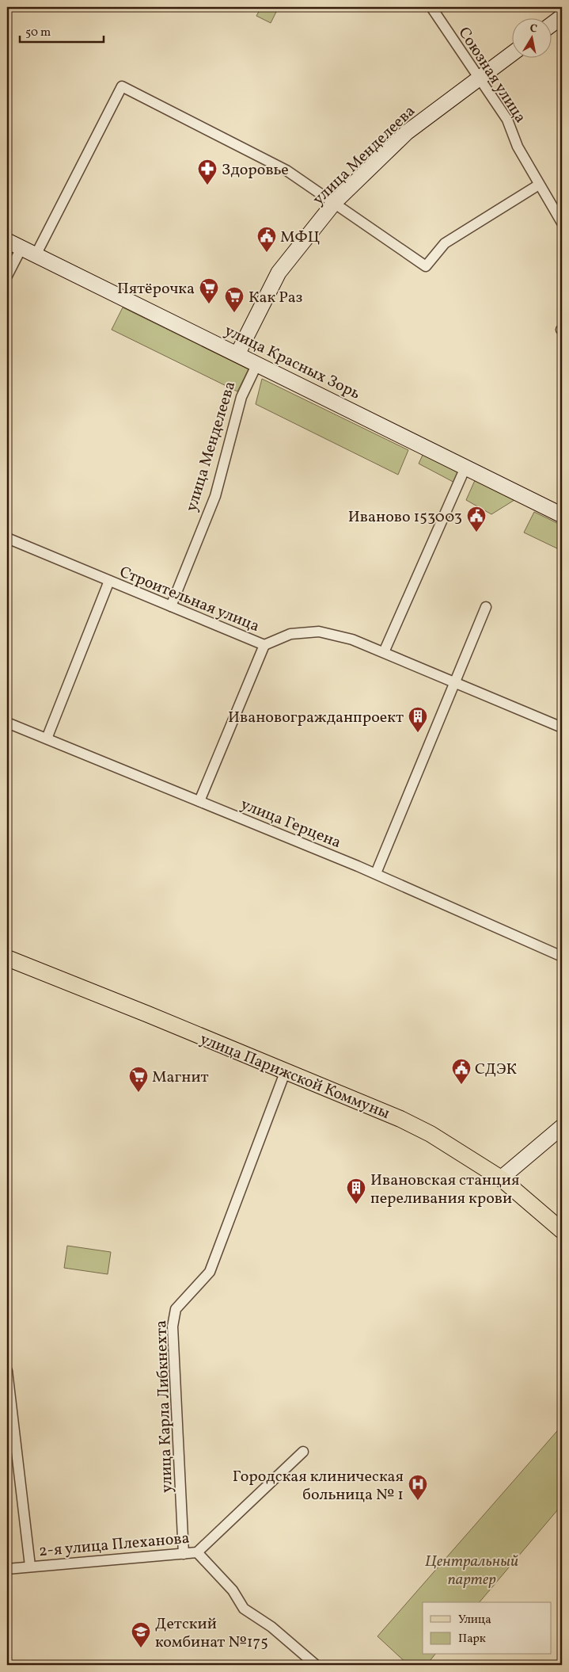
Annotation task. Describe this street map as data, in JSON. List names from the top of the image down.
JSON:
{
  "streets": {
    "main road": ["улица Парижской Коммуны"],
    "street": [
      "Союзная улица",
      "улица Менделеева",
      "улица Красных Зорь",
      "Строительная улица",
      "улица Герцена",
      "улица Карла Либкнехта",
      "2-я улица Плеханова"
    ]
  },
  "crossings": [
    ["Союзная улица", "улица Менделеева"],
    ["улица Менделеева", "улица Красных Зорь"],
    ["улица Менделеева", "Строительная улица"],
    ["улица Парижской Коммуны", "улица Карла Либкнехта"],
    ["улица Карла Либкнехта", "2-я улица Плеханова"]
  ],
  "parks": ["Центральный партер"],
  "places": {
    "pharmacy": ["Здоровье"],
    "public building": ["МФЦ", "Иваново 153003", "СДЭК"],
    "supermarket": ["Пятёрочка", "Как Раз", "Магнит"],
    "building": ["Ивановогражданпроект", "Ивановская станция переливания крови"],
    "hospital": ["Городская клиническая больница № 1"],
    "school or university": ["Детский комбинат №175"]
  },
  "legend": ["Улица", "Парк"],
  "scale_bar": "50 m",
  "north": "top"
}
